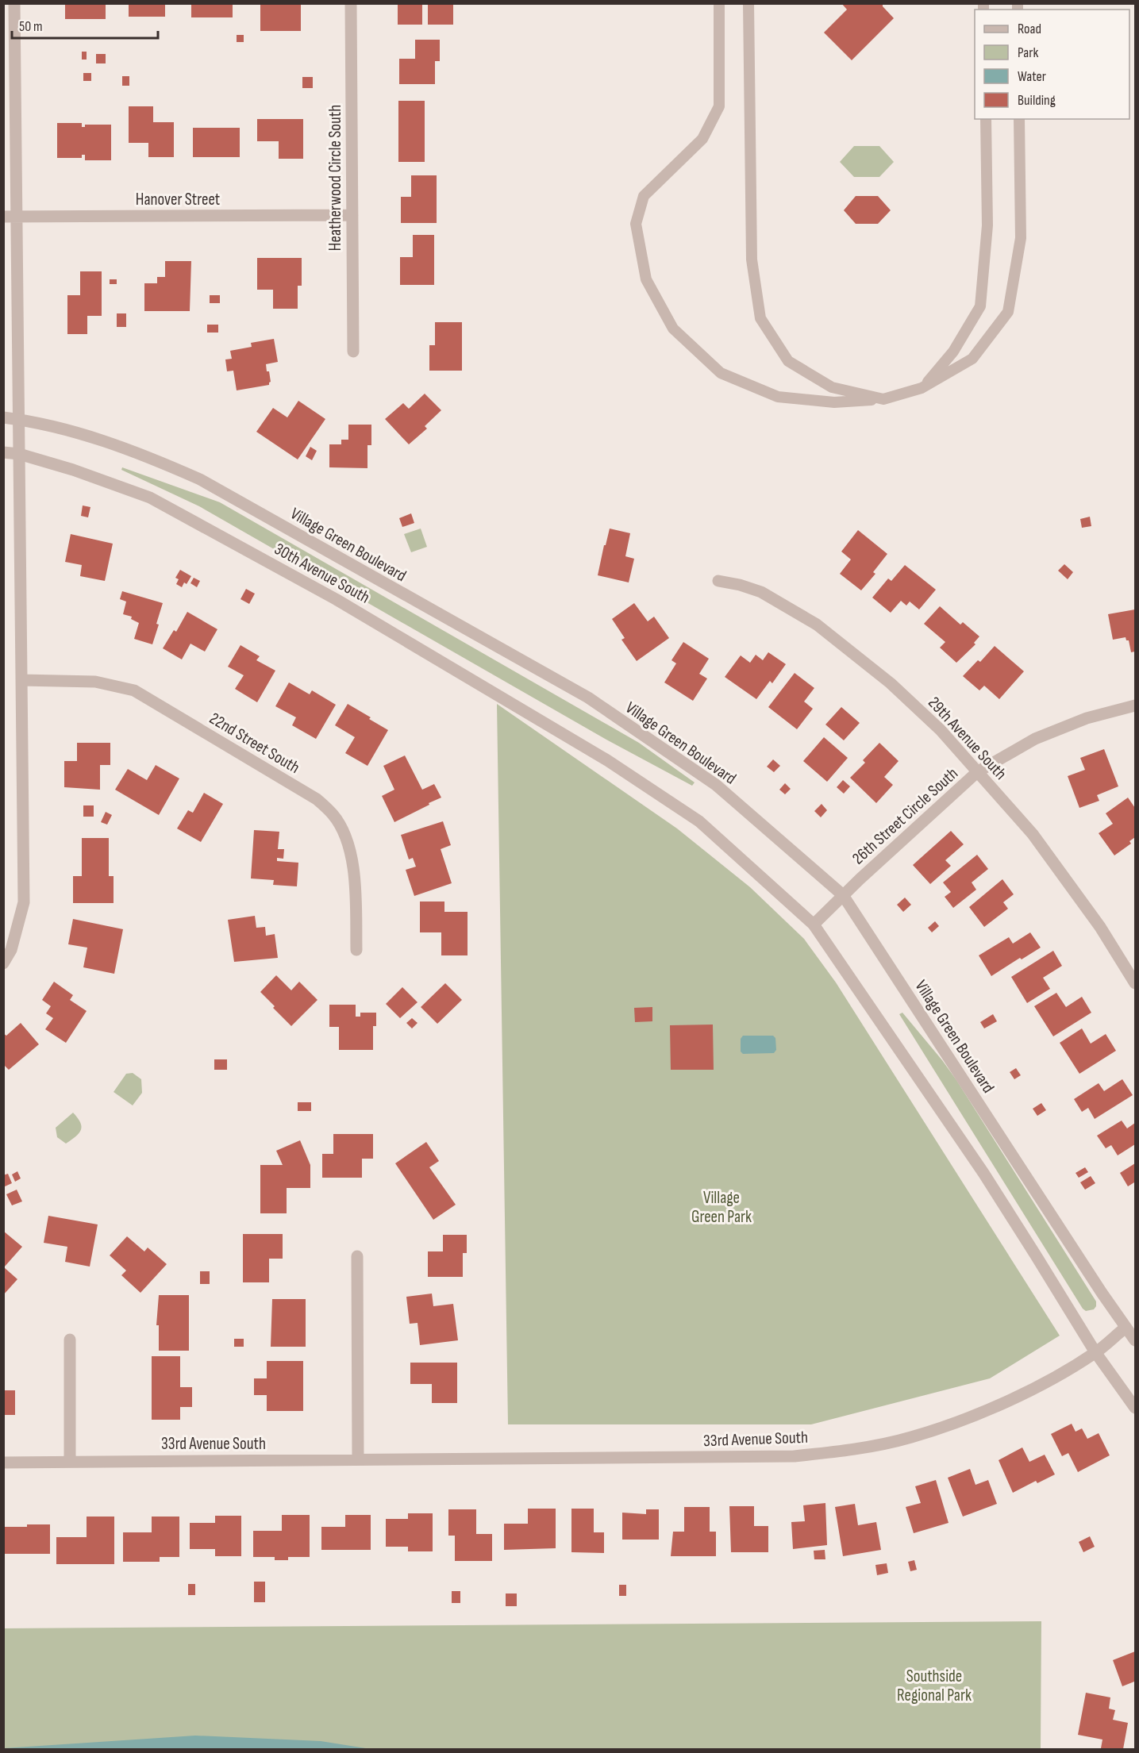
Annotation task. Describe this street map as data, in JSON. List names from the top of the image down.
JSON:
{
  "streets": {
    "street": [
      "Heatherwood Circle South",
      "Hanover Street",
      "Village Green Boulevard",
      "30th Avenue South",
      "29th Avenue South",
      "22nd Street South",
      "26th Street Circle South",
      "33rd Avenue South"
    ]
  },
  "crossings": [
    ["Heatherwood Circle South", "Hanover Street"],
    ["Village Green Boulevard", "26th Street Circle South"],
    ["Village Green Boulevard", "33rd Avenue South"],
    ["30th Avenue South", "26th Street Circle South"],
    ["29th Avenue South", "26th Street Circle South"]
  ],
  "parks": ["Village Green Park", "Southside Regional Park"],
  "legend": [
    "Road",
    "Park",
    "Water",
    "Building"
  ],
  "scale_bar": "50 m"
}
